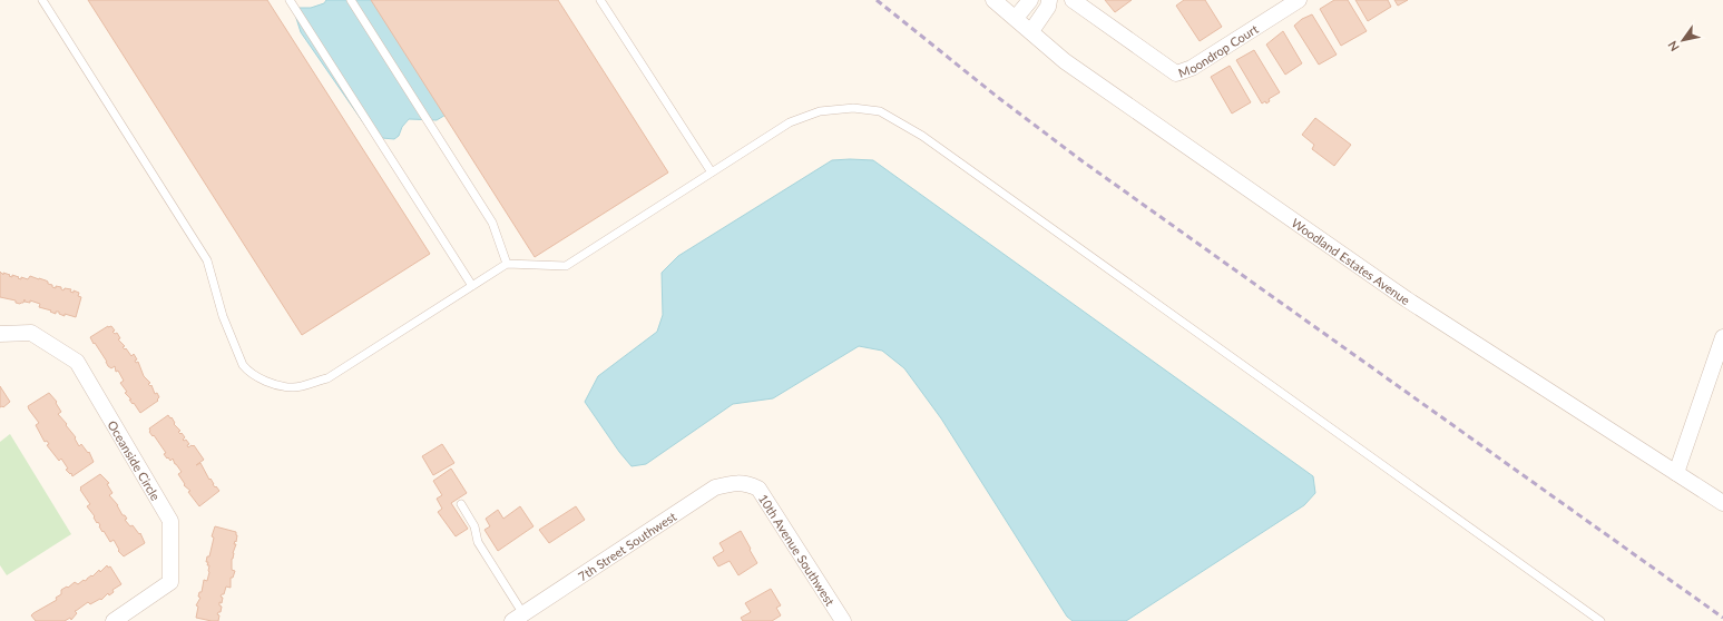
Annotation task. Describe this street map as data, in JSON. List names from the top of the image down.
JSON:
{
  "streets": {
    "street": [
      "Moondrop Court",
      "Woodland Estates Avenue",
      "Oceanside Circle",
      "7th Street Southwest",
      "10th Avenue Southwest"
    ]
  },
  "crossings": [
    ["7th Street Southwest", "10th Avenue Southwest"]
  ],
  "north": "bottom left"
}
